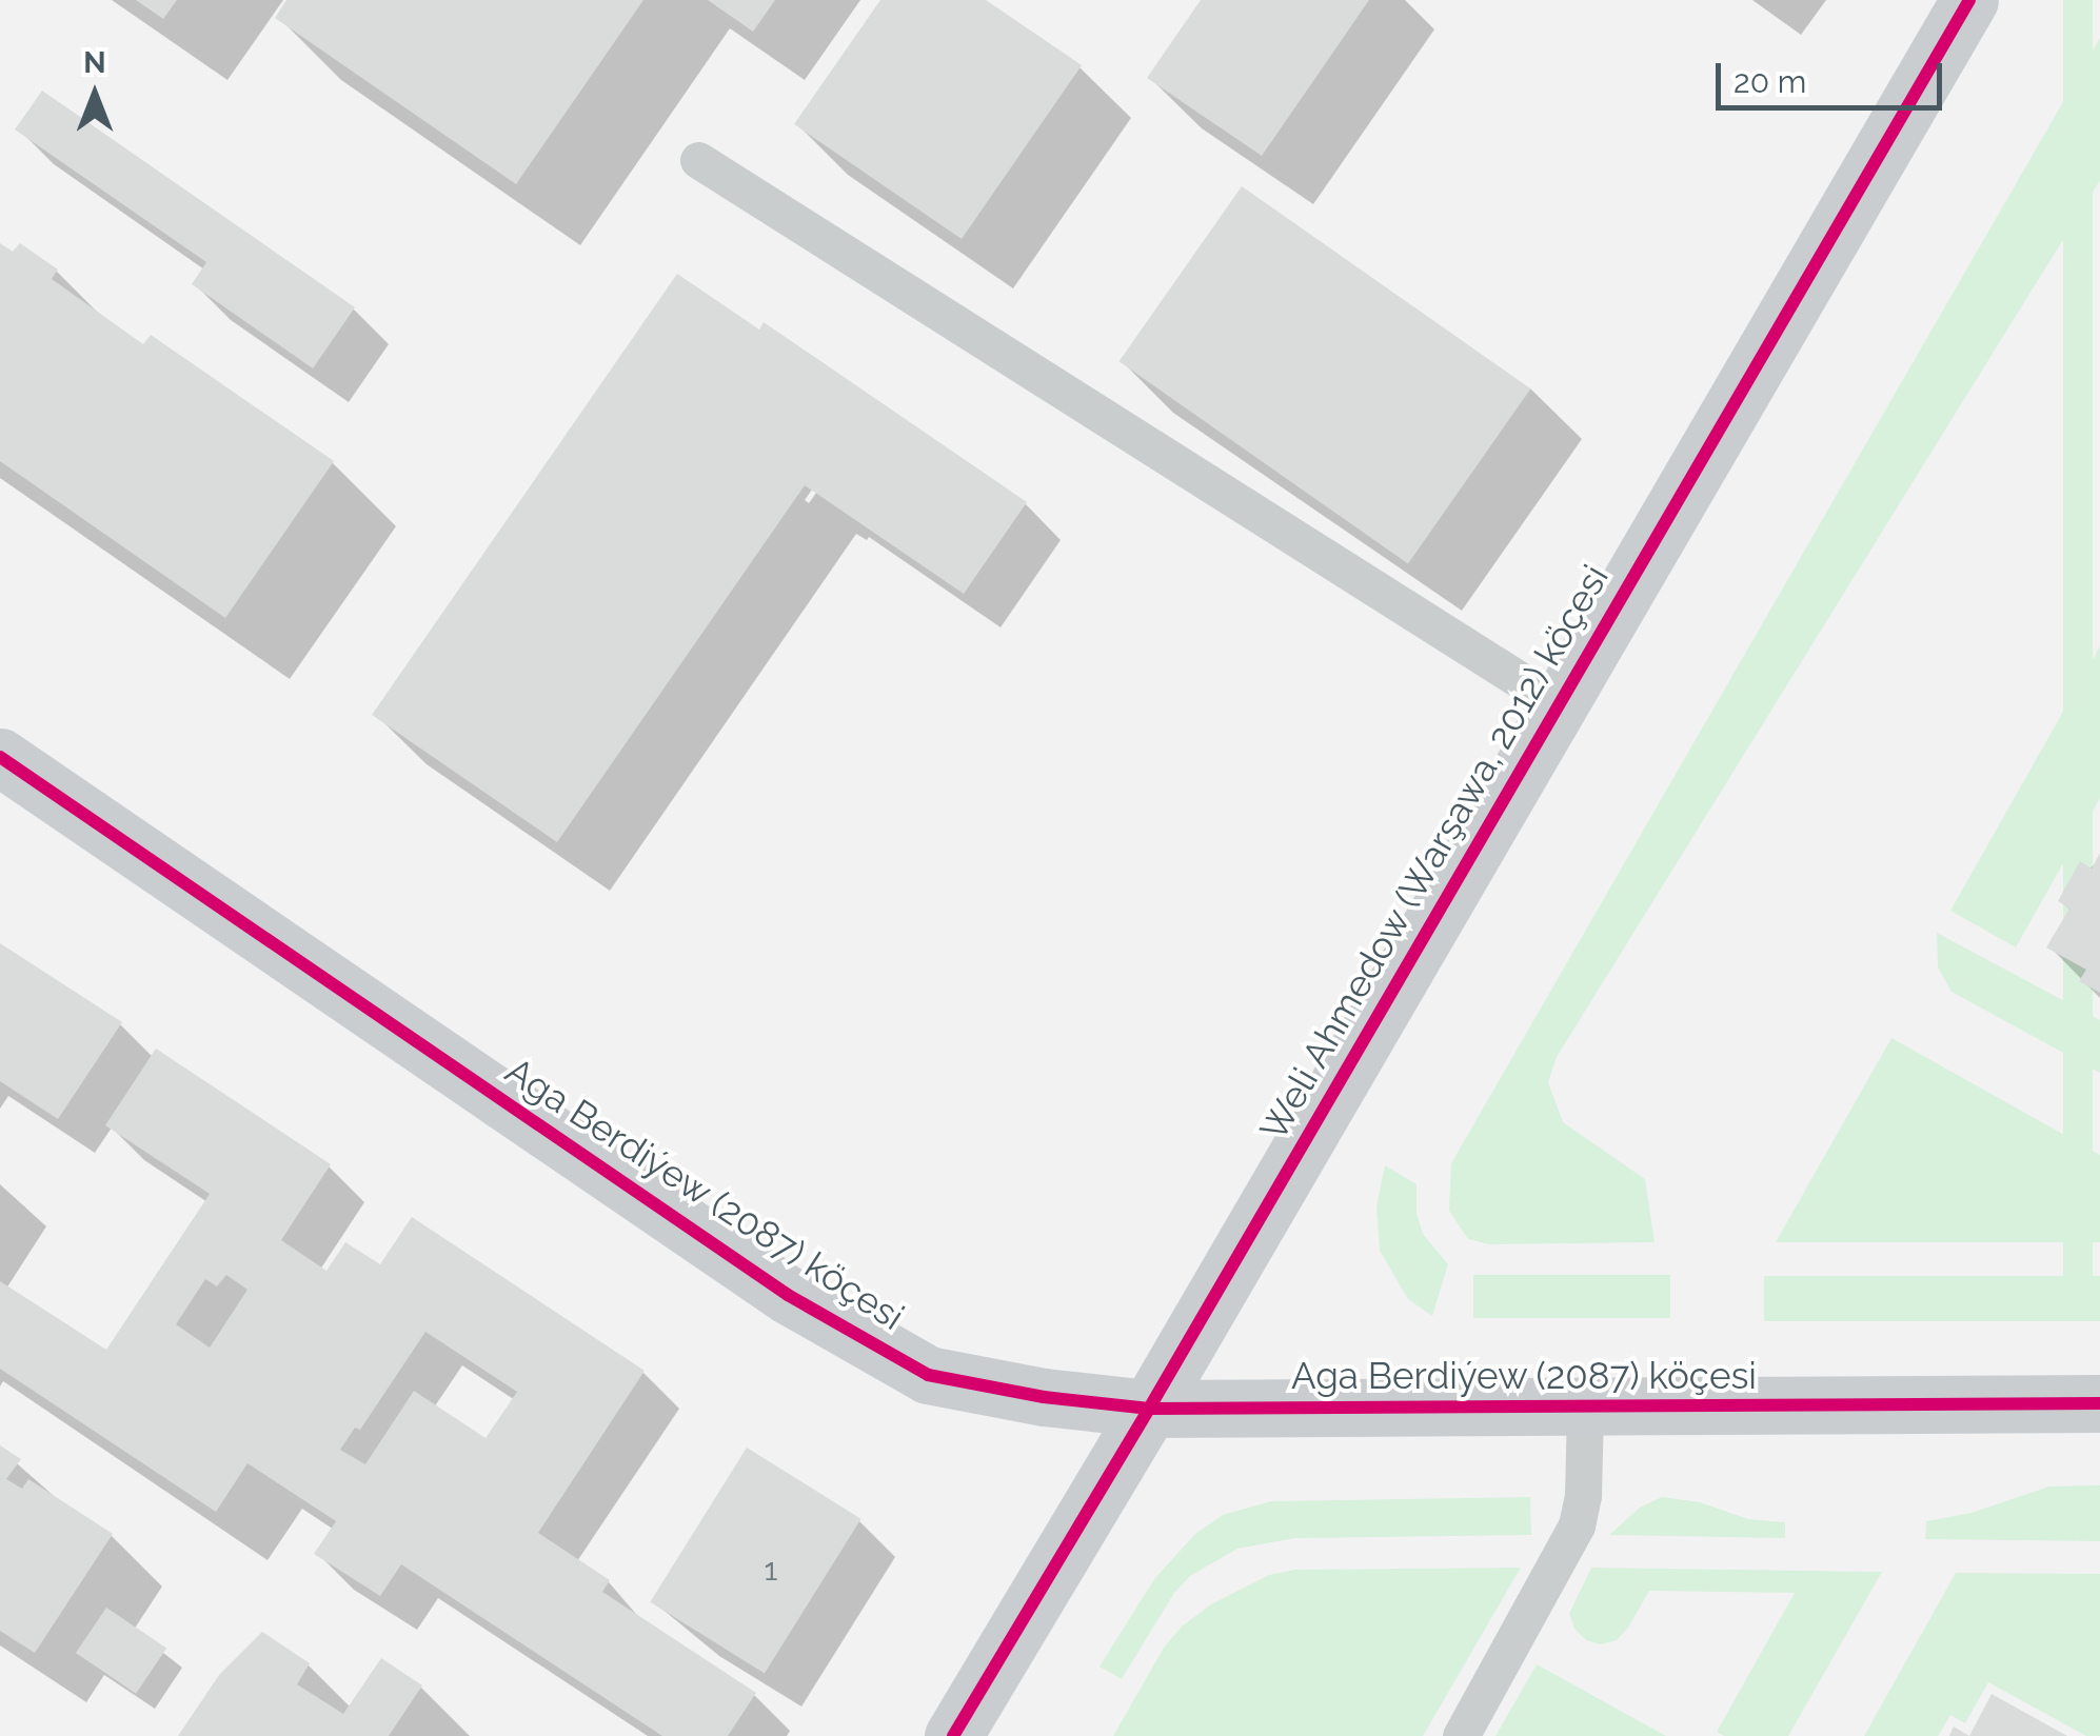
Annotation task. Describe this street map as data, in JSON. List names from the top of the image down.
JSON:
{
  "streets": {
    "street": ["Weli Ahmedow (Warşawa, 2012) köçesi", "Aga Berdiýew (2087) köçesi"]
  },
  "crossings": [
    ["Weli Ahmedow (Warşawa, 2012) köçesi", "Aga Berdiýew (2087) köçesi"]
  ],
  "house_numbers": ["1"],
  "scale_bar": "20 m",
  "north": "top"
}
